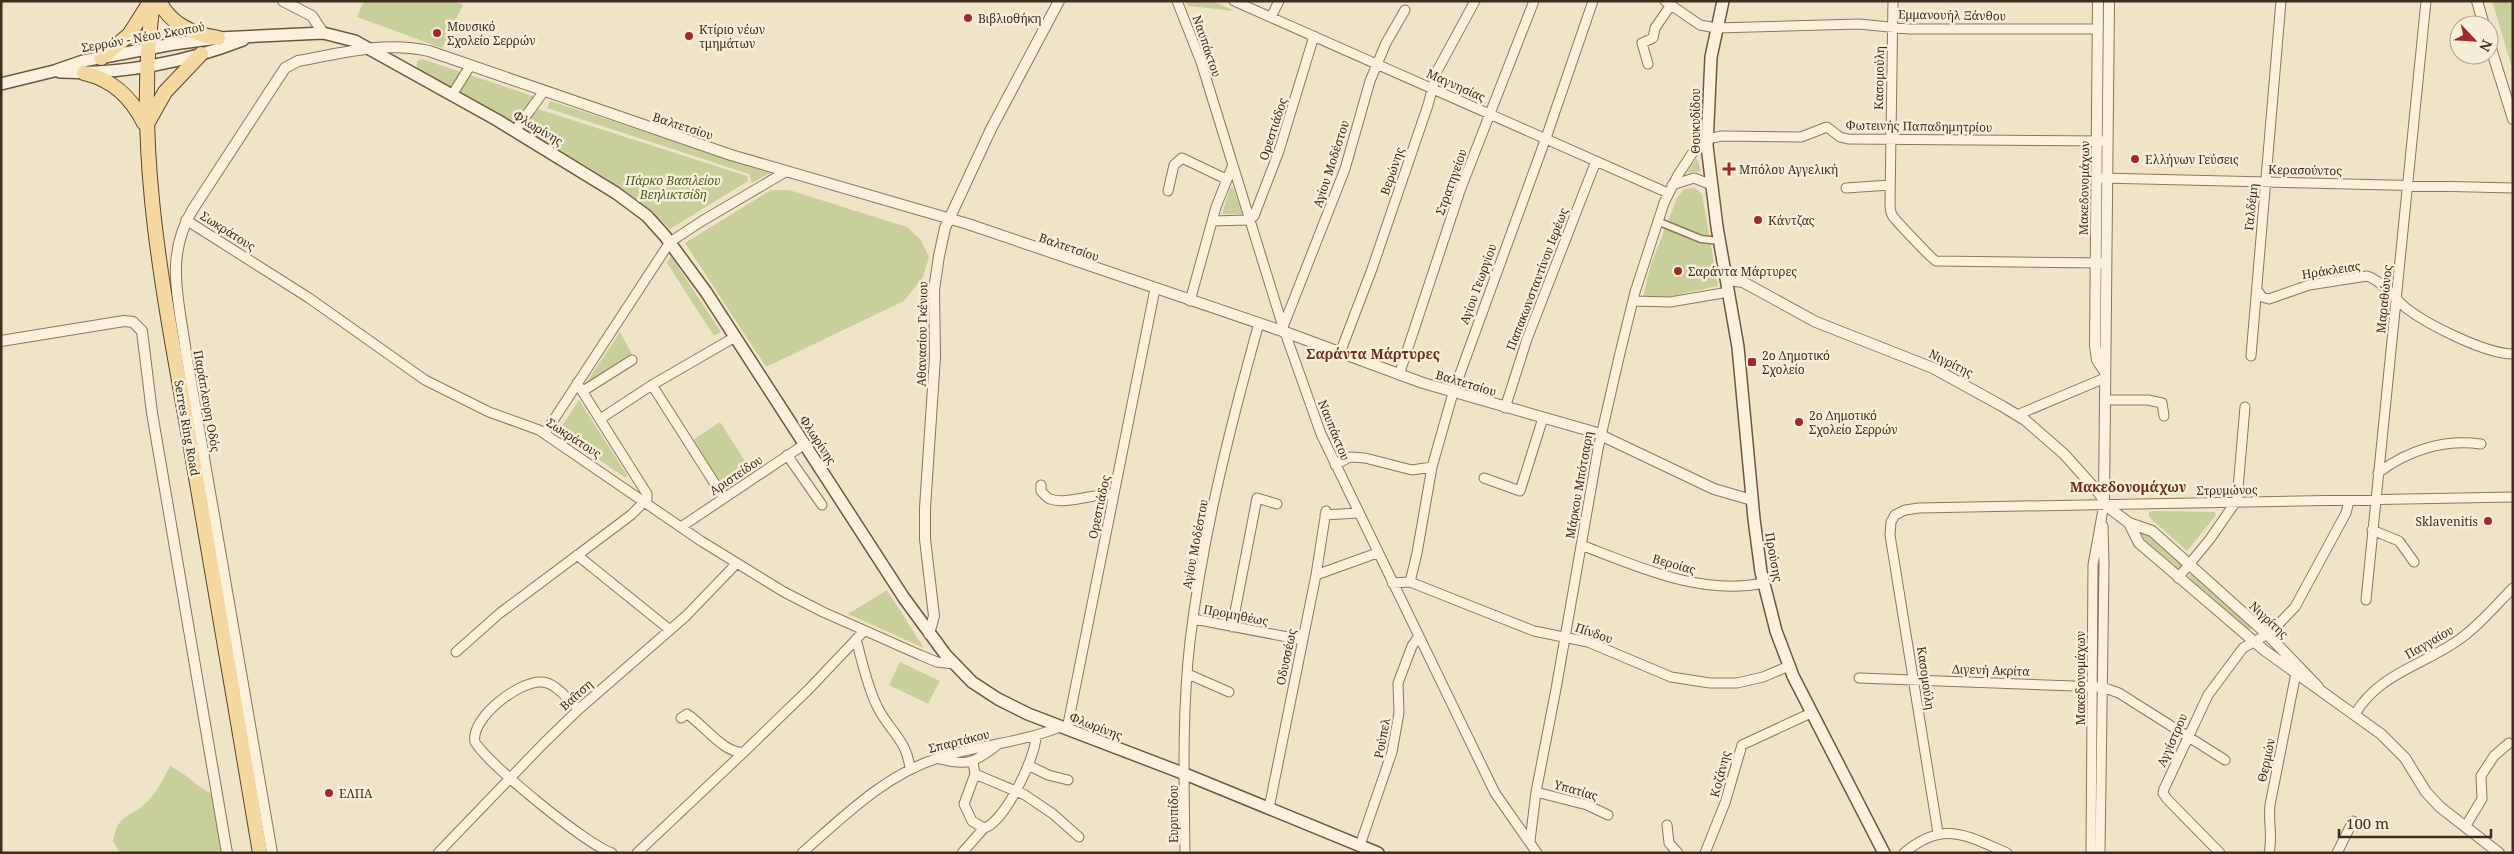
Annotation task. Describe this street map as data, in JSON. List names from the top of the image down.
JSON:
{
  "streets": {
    "main road": [
      "Σερρών - Νέου Σκοπού",
      "Θουκυδίδου",
      "Φλωρίνης",
      "Serres Ring Road",
      "Προύσης"
    ],
    "street": [
      "Εμμανουήλ Ξάνθου",
      "Ναυπάκτου",
      "Κασομούλη",
      "Μαγνησίας",
      "Βαλτετσίου",
      "Φωτεινής Παπαδημητρίου",
      "Ορεστιάδος",
      "Αγίου Μοδέστου",
      "Κερασούντος",
      "Βερώνης",
      "Στρατηγείου",
      "Μακεδονομάχων",
      "Γαλδέμη",
      "Σωκράτους",
      "Ηράκλειας",
      "Παπακωνσταντίνου Ιερέως",
      "Αγίου Γεωργίου",
      "Μαραθώνος",
      "Αθανασίου Γκένιου",
      "Νιγρίτης",
      "Παράπλευρη Οδός",
      "Αριστείδου",
      "Μάρκου Μπότσαρη",
      "Στρυμώνος",
      "Βεροίας",
      "Προμηθέως",
      "Πίνδου",
      "Παγγαίου",
      "Οδυσσέως",
      "Διγενή Ακρίτα",
      "Βαΐτση",
      "Ρούπελ",
      "Αγγίστρου",
      "Σπαρτάκου",
      "Θερμών",
      "Κοζάνης",
      "Υπατίας",
      "Ευρυπίδου"
    ]
  },
  "crossings": [
    ["Εμμανουήλ Ξάνθου", "Κασομούλη"],
    ["Εμμανουήλ Ξάνθου", "Θουκυδίδου"],
    ["Εμμανουήλ Ξάνθου", "Μακεδονομάχων"],
    ["Σερρών - Νέου Σκοπού", "Φλωρίνης"],
    ["Σερρών - Νέου Σκοπού", "Serres Ring Road"],
    ["Ναυπάκτου", "Βαλτετσίου"],
    ["Ναυπάκτου", "Ορεστιάδος"],
    ["Ναυπάκτου", "Αγίου Μοδέστου"],
    ["Ναυπάκτου", "Μάρκου Μπότσαρη"],
    ["Ναυπάκτου", "Πίνδου"],
    ["Ναυπάκτου", "Οδυσσέως"],
    ["Ναυπάκτου", "Ρούπελ"],
    ["Κασομούλη", "Φωτεινής Παπαδημητρίου"],
    ["Κασομούλη", "Μακεδονομάχων"],
    ["Κασομούλη", "Στρυμώνος"],
    ["Κασομούλη", "Διγενή Ακρίτα"],
    ["Μαγνησίας", "Ορεστιάδος"],
    ["Μαγνησίας", "Αγίου Μοδέστου"],
    ["Μαγνησίας", "Βερώνης"],
    ["Μαγνησίας", "Στρατηγείου"],
    ["Μαγνησίας", "Παπακωνσταντίνου Ιερέως"],
    ["Μαγνησίας", "Αγίου Γεωργίου"],
    ["Μαγνησίας", "Μάρκου Μπότσαρη"],
    ["Θουκυδίδου", "Φωτεινής Παπαδημητρίου"],
    ["Θουκυδίδου", "Μάρκου Μπότσαρη"],
    ["Θουκυδίδου", "Προύσης"],
    ["Βαλτετσίου", "Φλωρίνης"],
    ["Βαλτετσίου", "Ορεστιάδος"],
    ["Βαλτετσίου", "Αγίου Μοδέστου"],
    ["Βαλτετσίου", "Βερώνης"],
    ["Βαλτετσίου", "Στρατηγείου"],
    ["Βαλτετσίου", "Παπακωνσταντίνου Ιερέως"],
    ["Βαλτετσίου", "Αγίου Γεωργίου"],
    ["Βαλτετσίου", "Αθανασίου Γκένιου"],
    ["Βαλτετσίου", "Παράπλευρη Οδός"],
    ["Βαλτετσίου", "Μάρκου Μπότσαρη"],
    ["Βαλτετσίου", "Προύσης"],
    ["Φωτεινής Παπαδημητρίου", "Μακεδονομάχων"],
    ["Φωτεινής Παπαδημητρίου", "Μάρκου Μπότσαρη"],
    ["Φλωρίνης", "Ορεστιάδος"],
    ["Φλωρίνης", "Αγίου Μοδέστου"],
    ["Φλωρίνης", "Σωκράτους"],
    ["Φλωρίνης", "Αθανασίου Γκένιου"],
    ["Φλωρίνης", "Παράπλευρη Οδός"],
    ["Φλωρίνης", "Αριστείδου"],
    ["Φλωρίνης", "Οδυσσέως"],
    ["Φλωρίνης", "Ρούπελ"],
    ["Φλωρίνης", "Σπαρτάκου"],
    ["Φλωρίνης", "Ευρυπίδου"],
    ["Ορεστιάδος", "Σπαρτάκου"],
    ["Αγίου Μοδέστου", "Προμηθέως"],
    ["Αγίου Μοδέστου", "Ευρυπίδου"],
    ["Κερασούντος", "Μακεδονομάχων"],
    ["Κερασούντος", "Γαλδέμη"],
    ["Κερασούντος", "Μαραθώνος"],
    ["Μακεδονομάχων", "Νιγρίτης"],
    ["Μακεδονομάχων", "Στρυμώνος"],
    ["Μακεδονομάχων", "Διγενή Ακρίτα"],
    ["Γαλδέμη", "Ηράκλειας"],
    ["Σωκράτους", "Παράπλευρη Οδός"],
    ["Σωκράτους", "Αριστείδου"],
    ["Σωκράτους", "Βαΐτση"],
    ["Ηράκλειας", "Μαραθώνος"],
    ["Αγίου Γεωργίου", "Πίνδου"],
    ["Μαραθώνος", "Στρυμώνος"],
    ["Νιγρίτης", "Στρυμώνος"],
    ["Νιγρίτης", "Προύσης"],
    ["Νιγρίτης", "Παγγαίου"],
    ["Νιγρίτης", "Αγγίστρου"],
    ["Νιγρίτης", "Θερμών"],
    ["Μάρκου Μπότσαρη", "Βεροίας"],
    ["Μάρκου Μπότσαρη", "Πίνδου"],
    ["Μάρκου Μπότσαρη", "Υπατίας"],
    ["Στρυμώνος", "Αγγίστρου"],
    ["Προύσης", "Βεροίας"],
    ["Προύσης", "Πίνδου"],
    ["Προύσης", "Κοζάνης"],
    ["Προμηθέως", "Οδυσσέως"]
  ],
  "districts": ["Σαράντα Μάρτυρες", "Μακεδονομάχων"],
  "parks": ["Πάρκο Βασιλείου Βεηλικτσίδη"],
  "places": {
    "other": [
      "Βιβλιοθήκη",
      "Μουσικό Σχολείο Σερρών",
      "Κτίριο νέων τμημάτων",
      "Ελλήνων Γεύσεις",
      "Κάντζας",
      "Σαράντα Μάρτυρες",
      "2ο Δημοτικό Σχολείο Σερρών",
      "Sklavenitis",
      "ΕΛΠΑ"
    ],
    "health": ["Μπόλου Αγγελική"],
    "transit": ["2ο Δημοτικό Σχολείο"]
  },
  "scale_bar": "100 m",
  "north": "bottom right"
}
